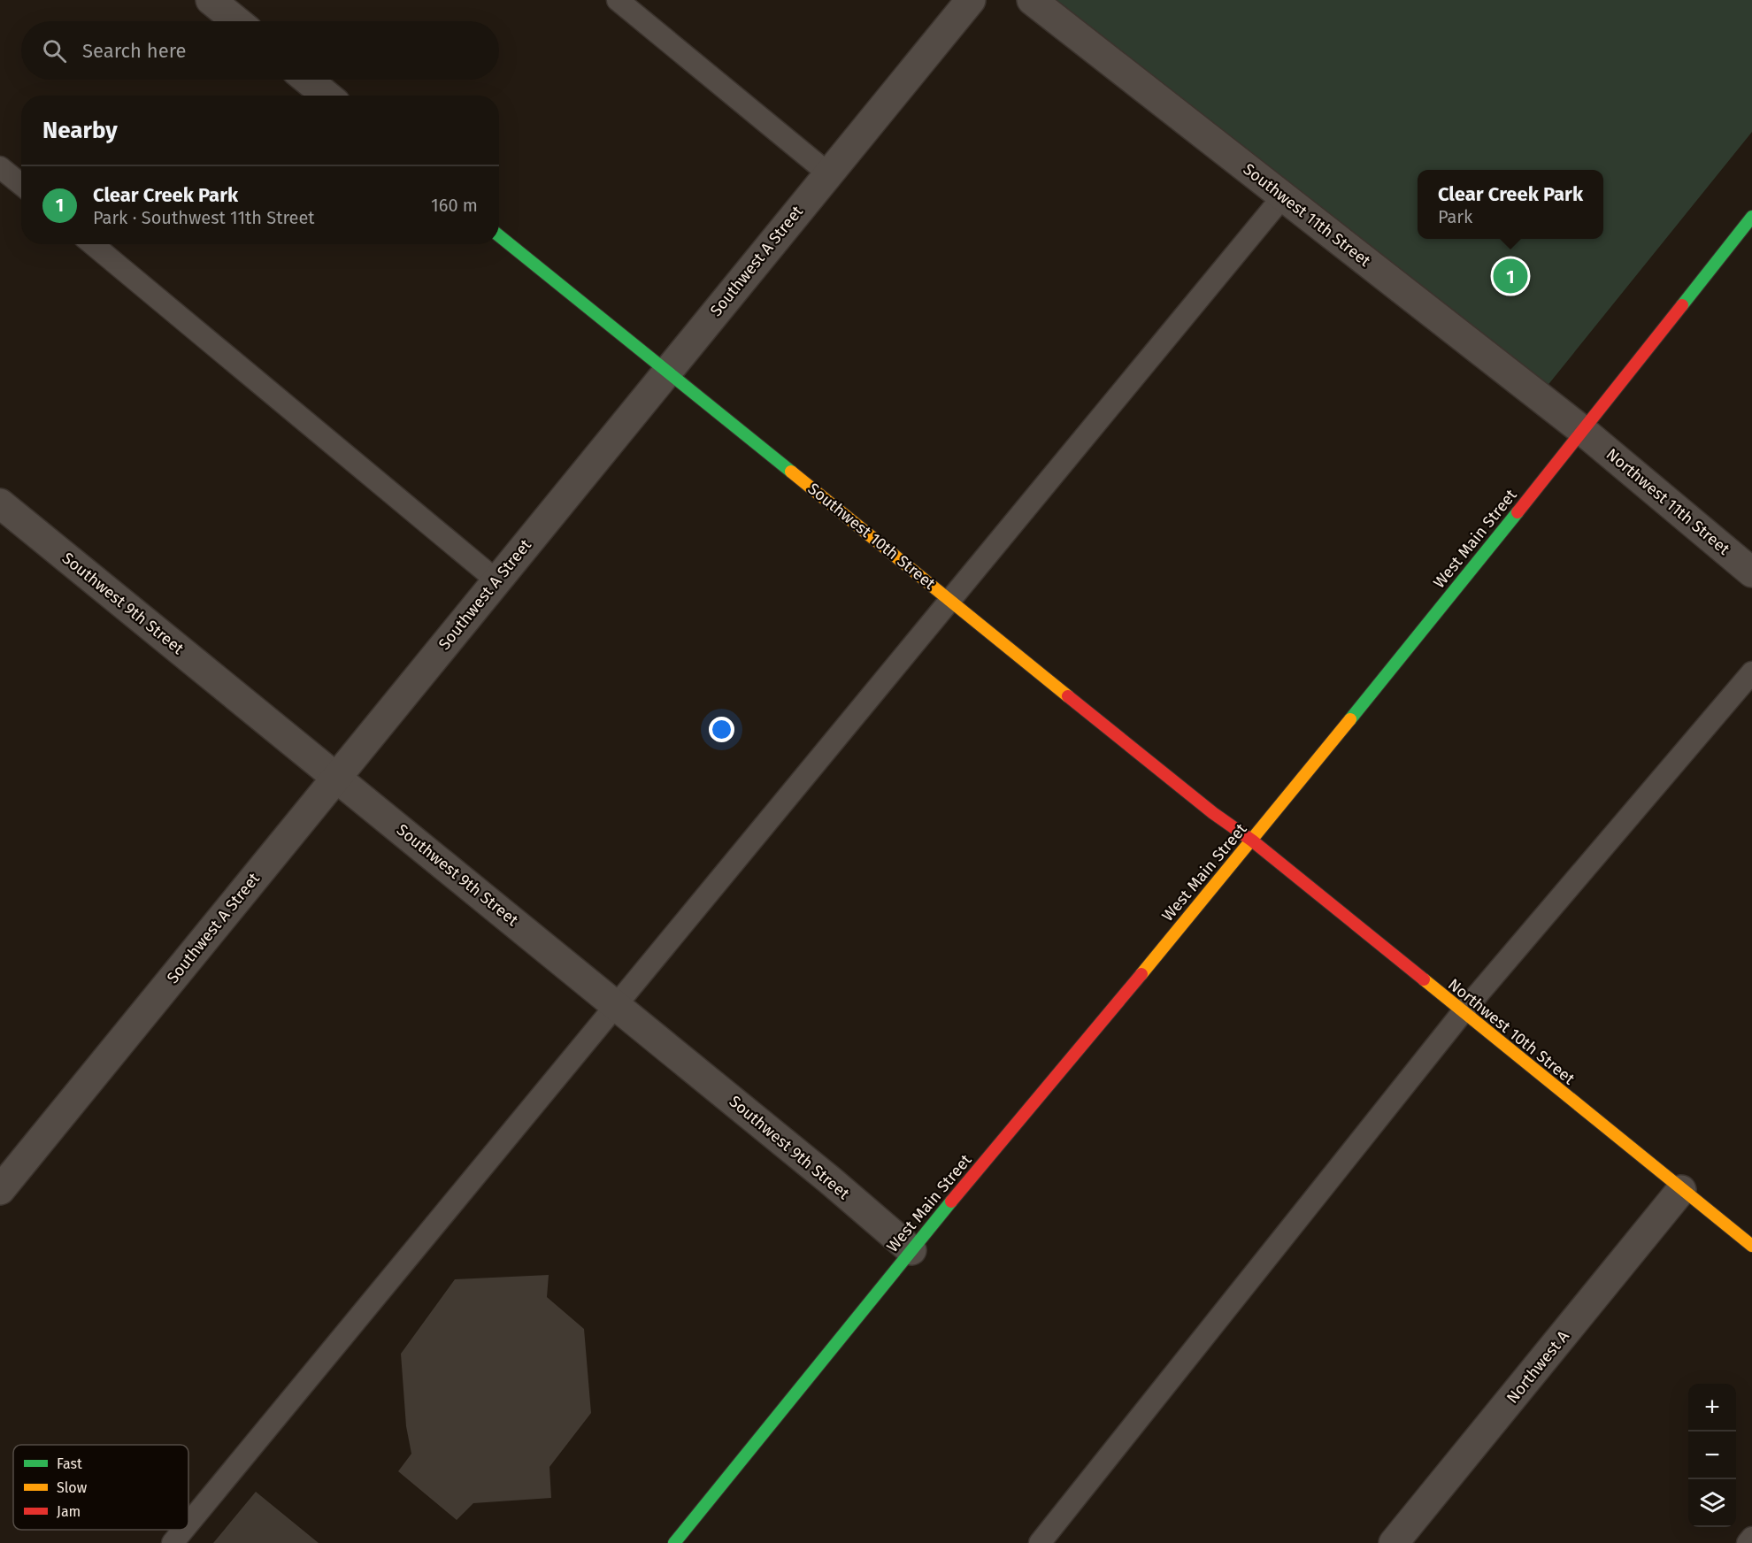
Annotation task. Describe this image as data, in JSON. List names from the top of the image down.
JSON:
{
  "streets": {
    "street": [
      "Southwest 11th Street",
      "Southwest A Street",
      "Northwest 11th Street",
      "Southwest 10th Street",
      "West Main Street",
      "Southwest 9th Street",
      "Northwest 10th Street",
      "Northwest A"
    ]
  },
  "crossings": [
    ["Southwest 11th Street", "Northwest 11th Street"],
    ["Southwest 11th Street", "West Main Street"],
    ["Southwest A Street", "Southwest 10th Street"],
    ["Southwest A Street", "Southwest 9th Street"],
    ["Northwest 11th Street", "West Main Street"],
    ["Southwest 10th Street", "West Main Street"],
    ["Southwest 10th Street", "Northwest 10th Street"],
    ["West Main Street", "Southwest 9th Street"],
    ["West Main Street", "Northwest 10th Street"],
    ["Northwest 10th Street", "Northwest A"]
  ],
  "legend": ["Fast", "Slow", "Jam"],
  "page": {
    "search": "Search here",
    "heading": "Nearby",
    "list": [
      {
        "mark": "1",
        "name": "Clear Creek Park",
        "note": "Park · Southwest 11th Street",
        "value": "160 m"
      }
    ],
    "popup": ["Clear Creek Park", "Park"],
    "pins": "1",
    "map_buttons": ["+", "−"]
  }
}
